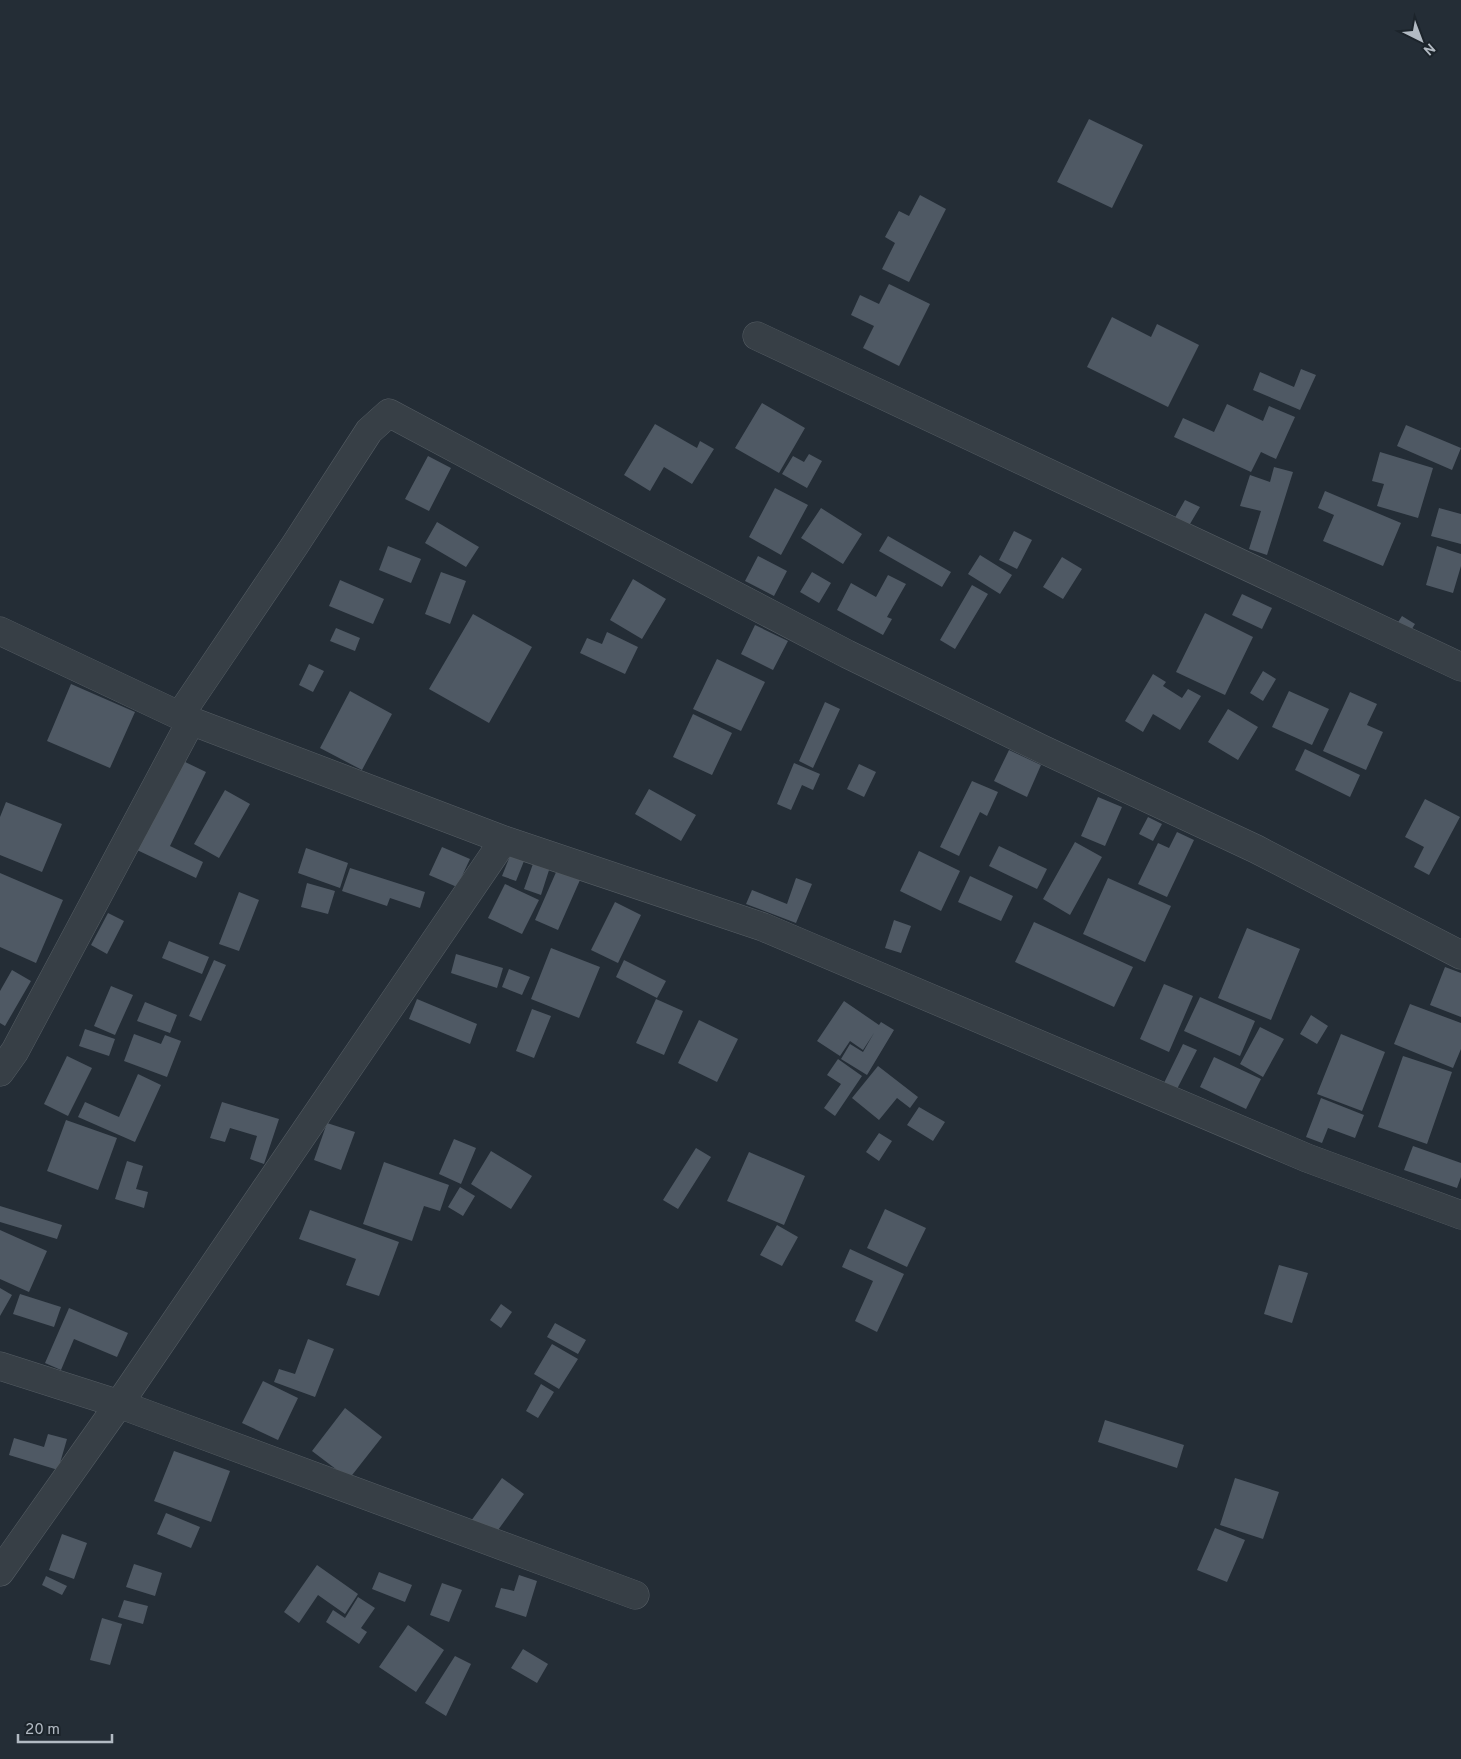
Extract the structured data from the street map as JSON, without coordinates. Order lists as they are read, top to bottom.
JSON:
{
  "scale_bar": "20 m",
  "north": "bottom right"
}
